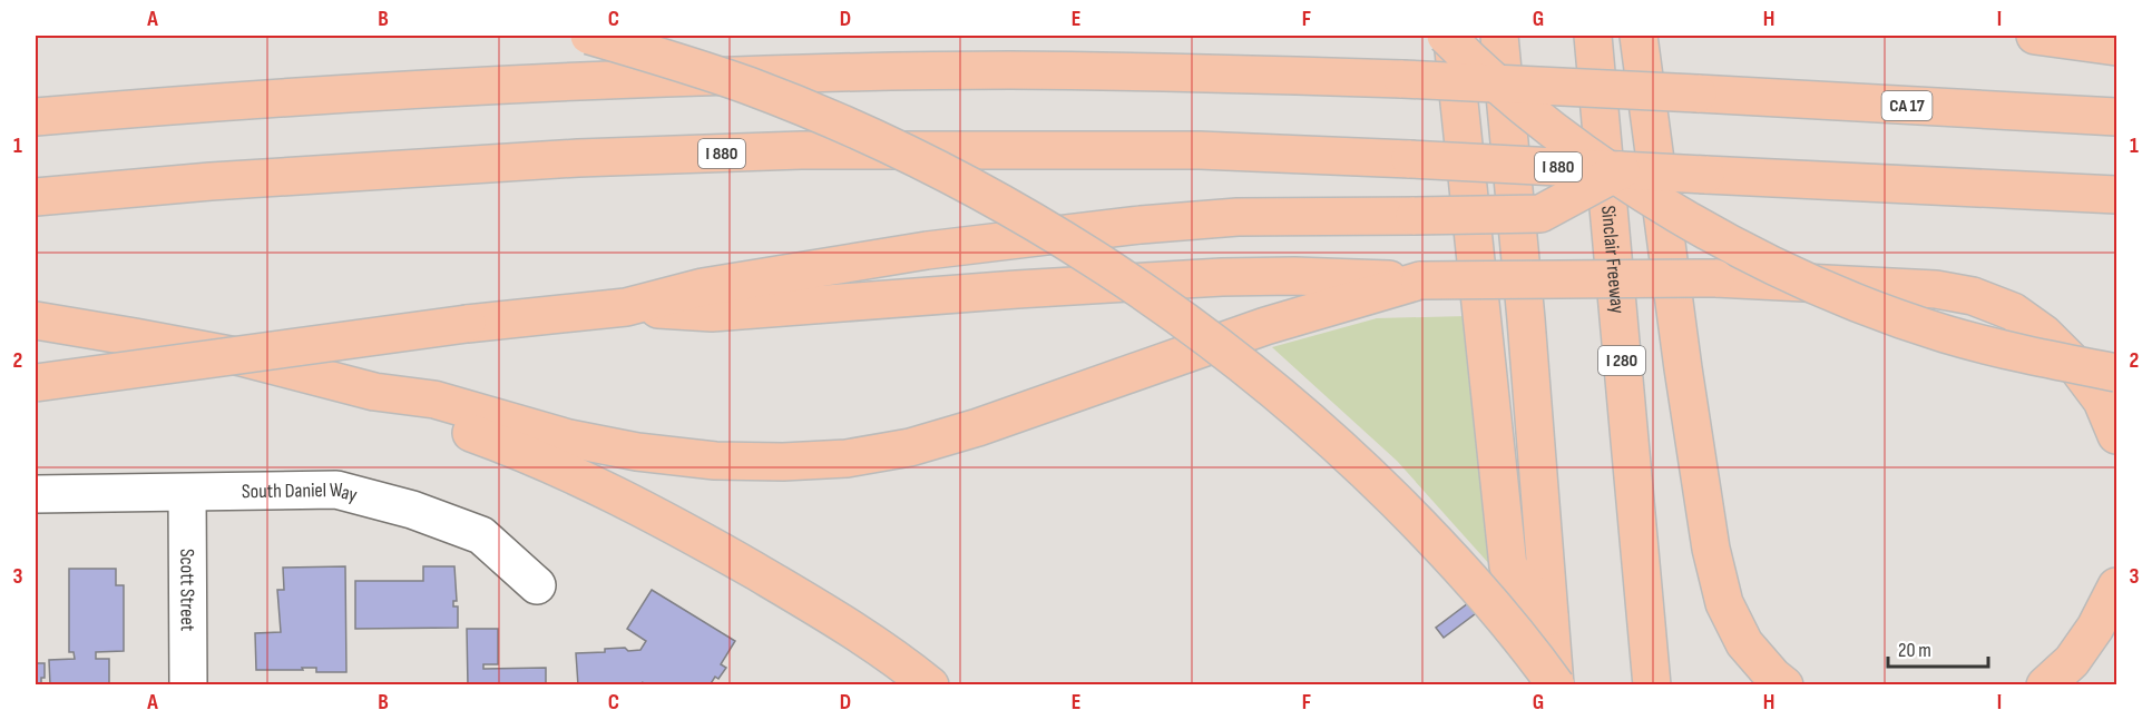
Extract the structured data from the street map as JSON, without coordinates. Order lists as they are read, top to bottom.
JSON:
{
  "streets": {
    "highway": [
      "CA 17",
      "I 880",
      "Sinclair Freeway",
      "I 280"
    ],
    "street": ["South Daniel Way", "Scott Street"]
  },
  "crossings": [
    ["South Daniel Way", "Scott Street"]
  ],
  "scale_bar": "20 m",
  "grid": {
    "columns": [
      "A",
      "B",
      "C",
      "D",
      "E",
      "F",
      "G",
      "H",
      "I"
    ],
    "rows": ["1", "2", "3"]
  }
}
